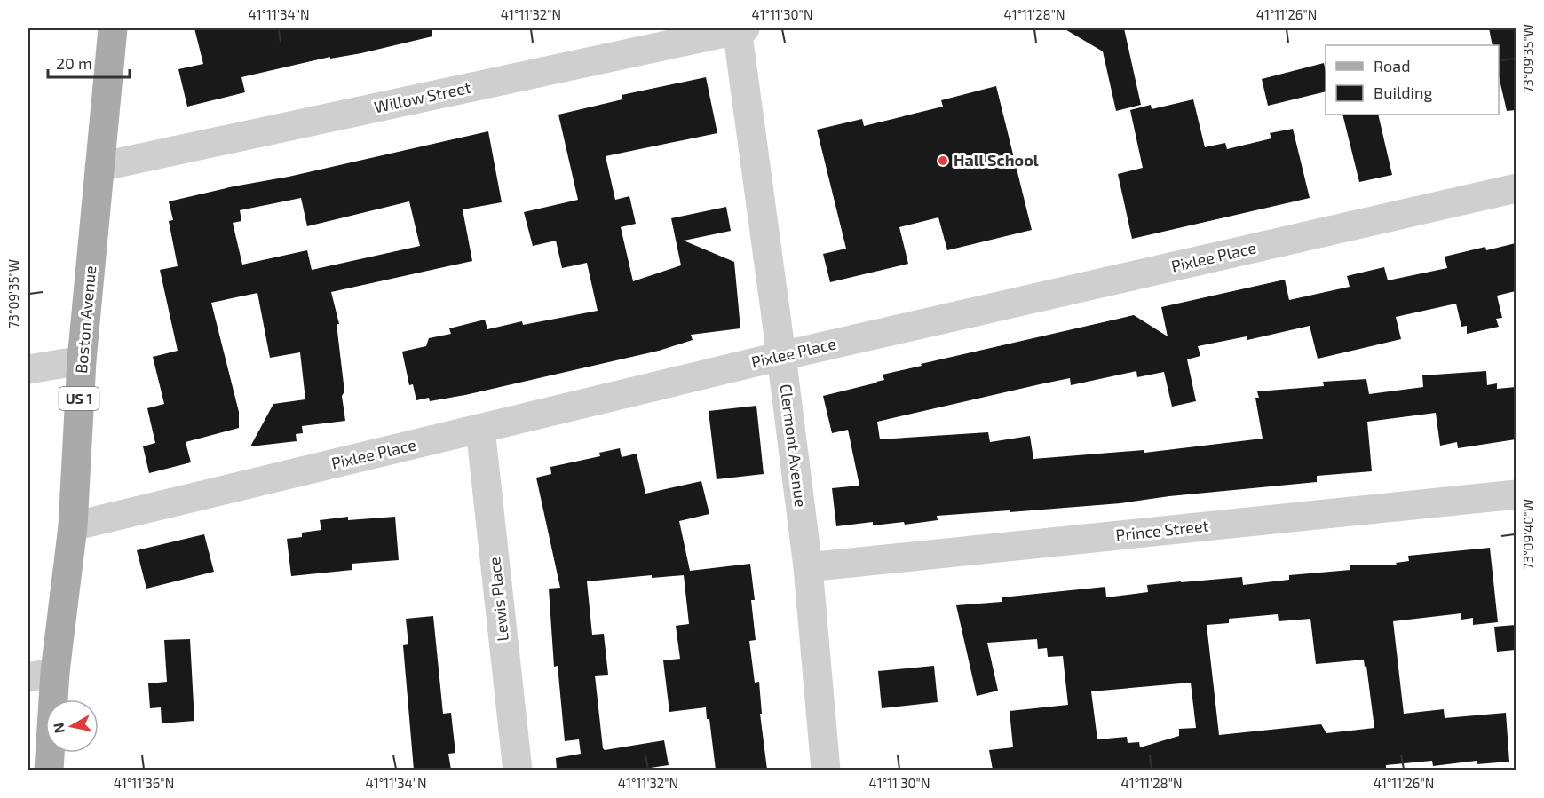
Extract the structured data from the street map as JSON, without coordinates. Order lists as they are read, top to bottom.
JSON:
{
  "streets": {
    "main road": ["Boston Avenue", "US 1"],
    "street": [
      "Willow Street",
      "Pixlee Place",
      "Clermont Avenue",
      "Prince Street",
      "Lewis Place"
    ]
  },
  "crossings": [
    ["Willow Street", "Boston Avenue"],
    ["Willow Street", "Clermont Avenue"],
    ["Pixlee Place", "Boston Avenue"],
    ["Pixlee Place", "Clermont Avenue"],
    ["Pixlee Place", "Lewis Place"],
    ["Clermont Avenue", "Prince Street"]
  ],
  "places": ["Hall School"],
  "legend": ["Road", "Building"],
  "scale_bar": "20 m",
  "north": "left",
  "coordinates": [
    "41°11'34\"N",
    "41°11'32\"N",
    "41°11'30\"N",
    "41°11'28\"N",
    "41°11'26\"N",
    "73°09'35\"W",
    "73°09'40\"W",
    "41°11'36\"N"
  ]
}
